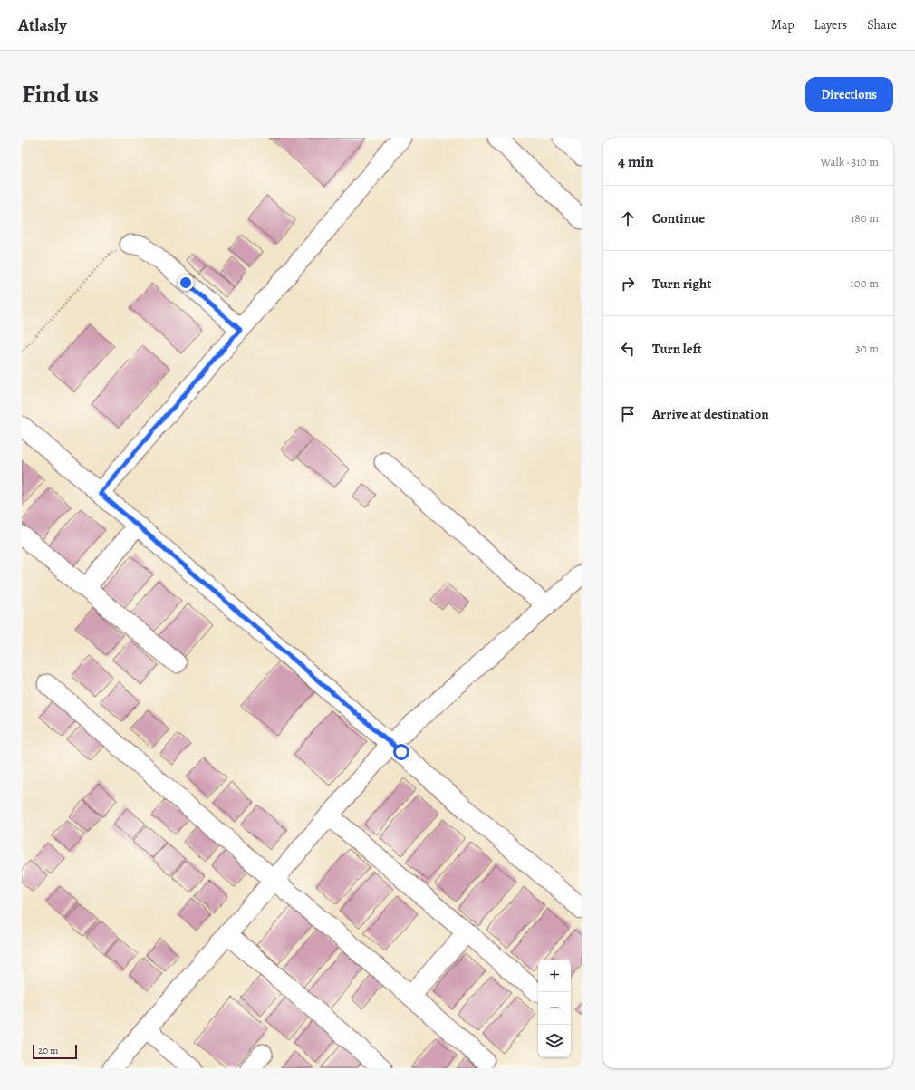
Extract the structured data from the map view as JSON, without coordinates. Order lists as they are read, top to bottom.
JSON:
{
  "scale_bar": "20 m",
  "page": {
    "header": "Atlasly",
    "nav": ["Map", "Layers", "Share"],
    "title": "Find us",
    "buttons": "Directions",
    "heading": ["4 min", "Walk · 310 m"],
    "list": [
      ["Continue", "180 m"],
      ["Turn right", "100 m"],
      ["Turn left", "30 m"],
      "Arrive at destination"
    ],
    "map_buttons": ["+", "−"],
    "scale": "20 m"
  }
}
